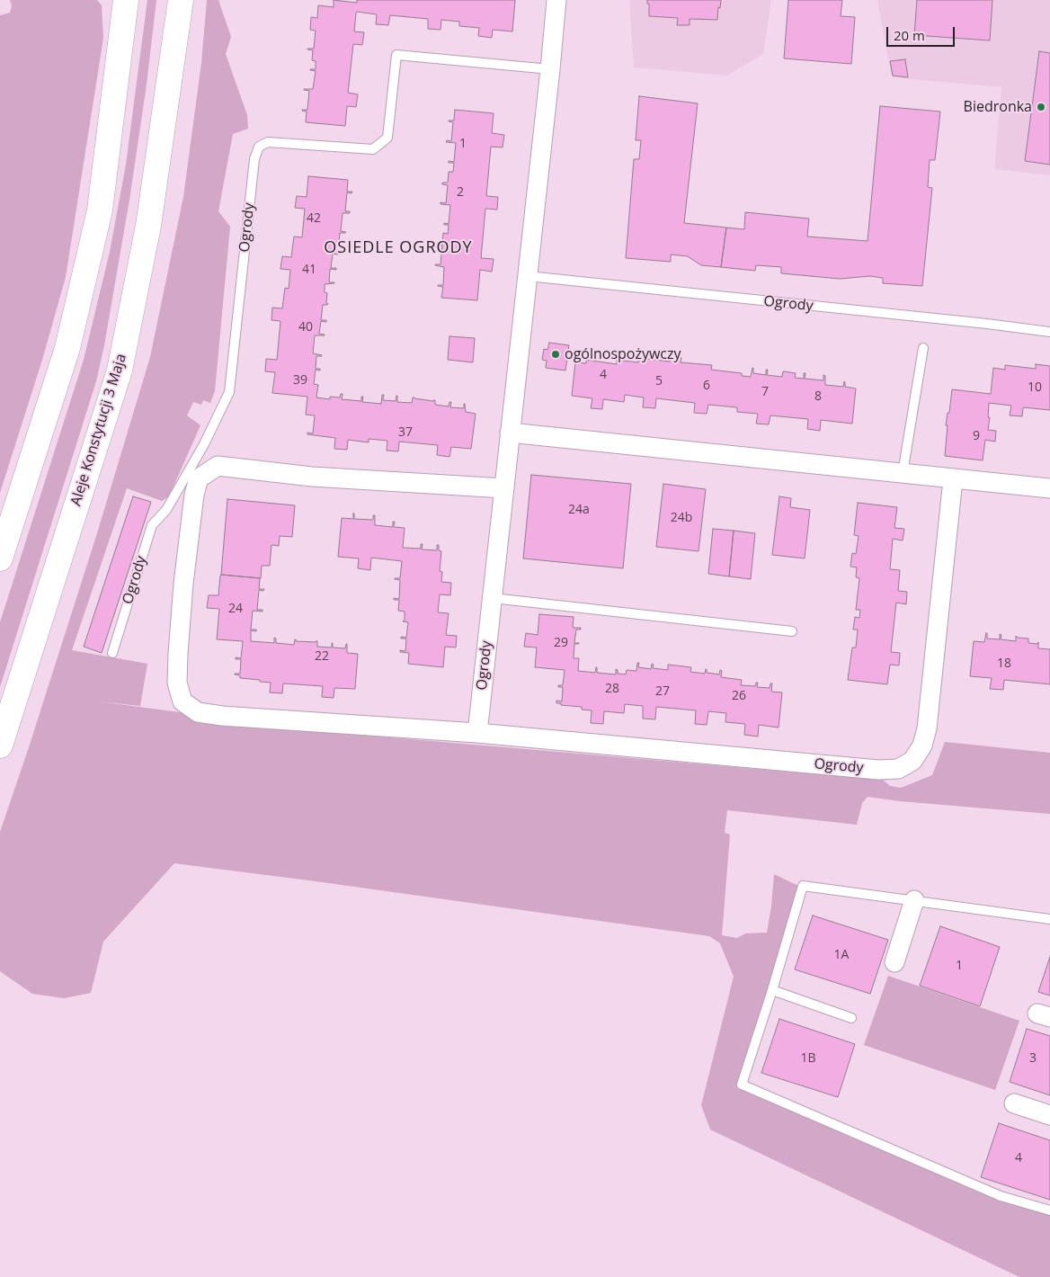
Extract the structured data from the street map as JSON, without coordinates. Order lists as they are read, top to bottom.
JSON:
{
  "streets": {
    "main road": ["Aleje Konstytucji 3 Maja"],
    "street": ["Ogrody"]
  },
  "districts": ["OSIEDLE OGRODY"],
  "places": ["Biedronka", "ogólnospożywczy"],
  "house_numbers": [
    "1",
    "2",
    "42",
    "41",
    "40",
    "4",
    "39",
    "5",
    "6",
    "10",
    "7",
    "8",
    "37",
    "9",
    "24a",
    "24b",
    "24",
    "29",
    "22",
    "18",
    "28",
    "27",
    "26",
    "1A",
    "1",
    "1B",
    "3",
    "4"
  ],
  "scale_bar": "20 m"
}
